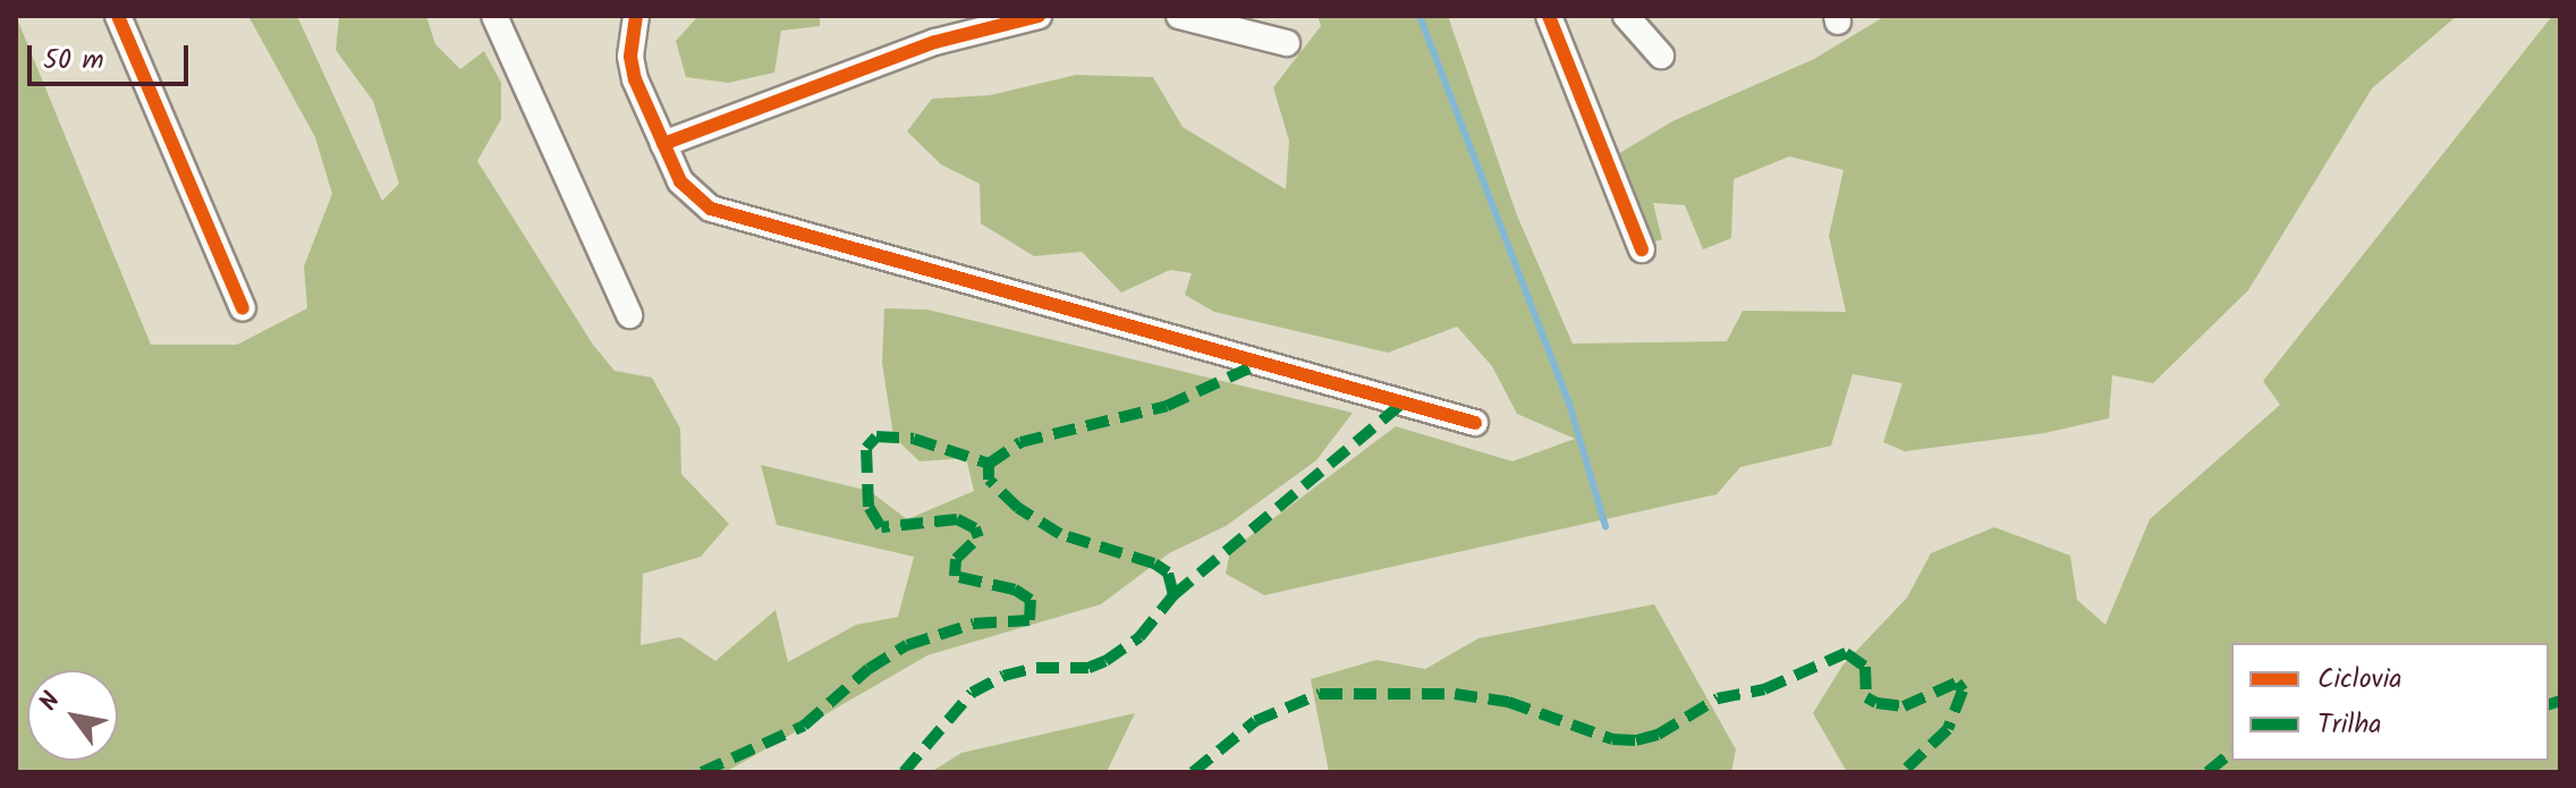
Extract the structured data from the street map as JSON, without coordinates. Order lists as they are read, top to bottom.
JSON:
{
  "legend": ["Ciclovia", "Trilha"],
  "scale_bar": "50 m",
  "north": "top left"
}
